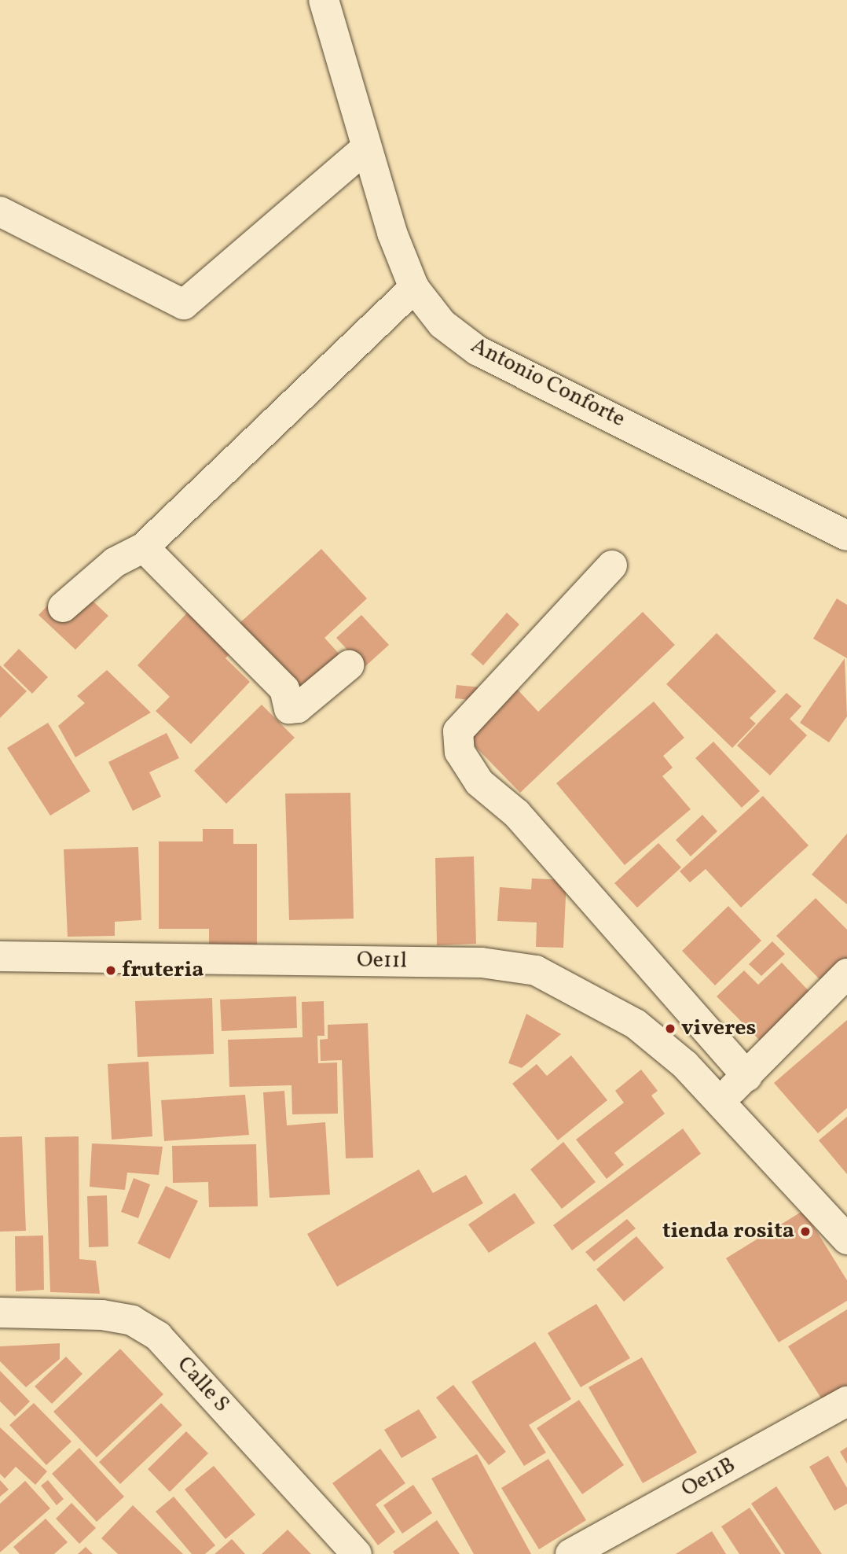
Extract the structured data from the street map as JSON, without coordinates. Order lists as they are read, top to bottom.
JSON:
{
  "streets": {
    "street": [
      "Antonio Conforte",
      "Oe11l",
      "Calle S",
      "Oe11B"
    ]
  },
  "places": ["fruteria", "viveres", "tienda rosita"]
}
